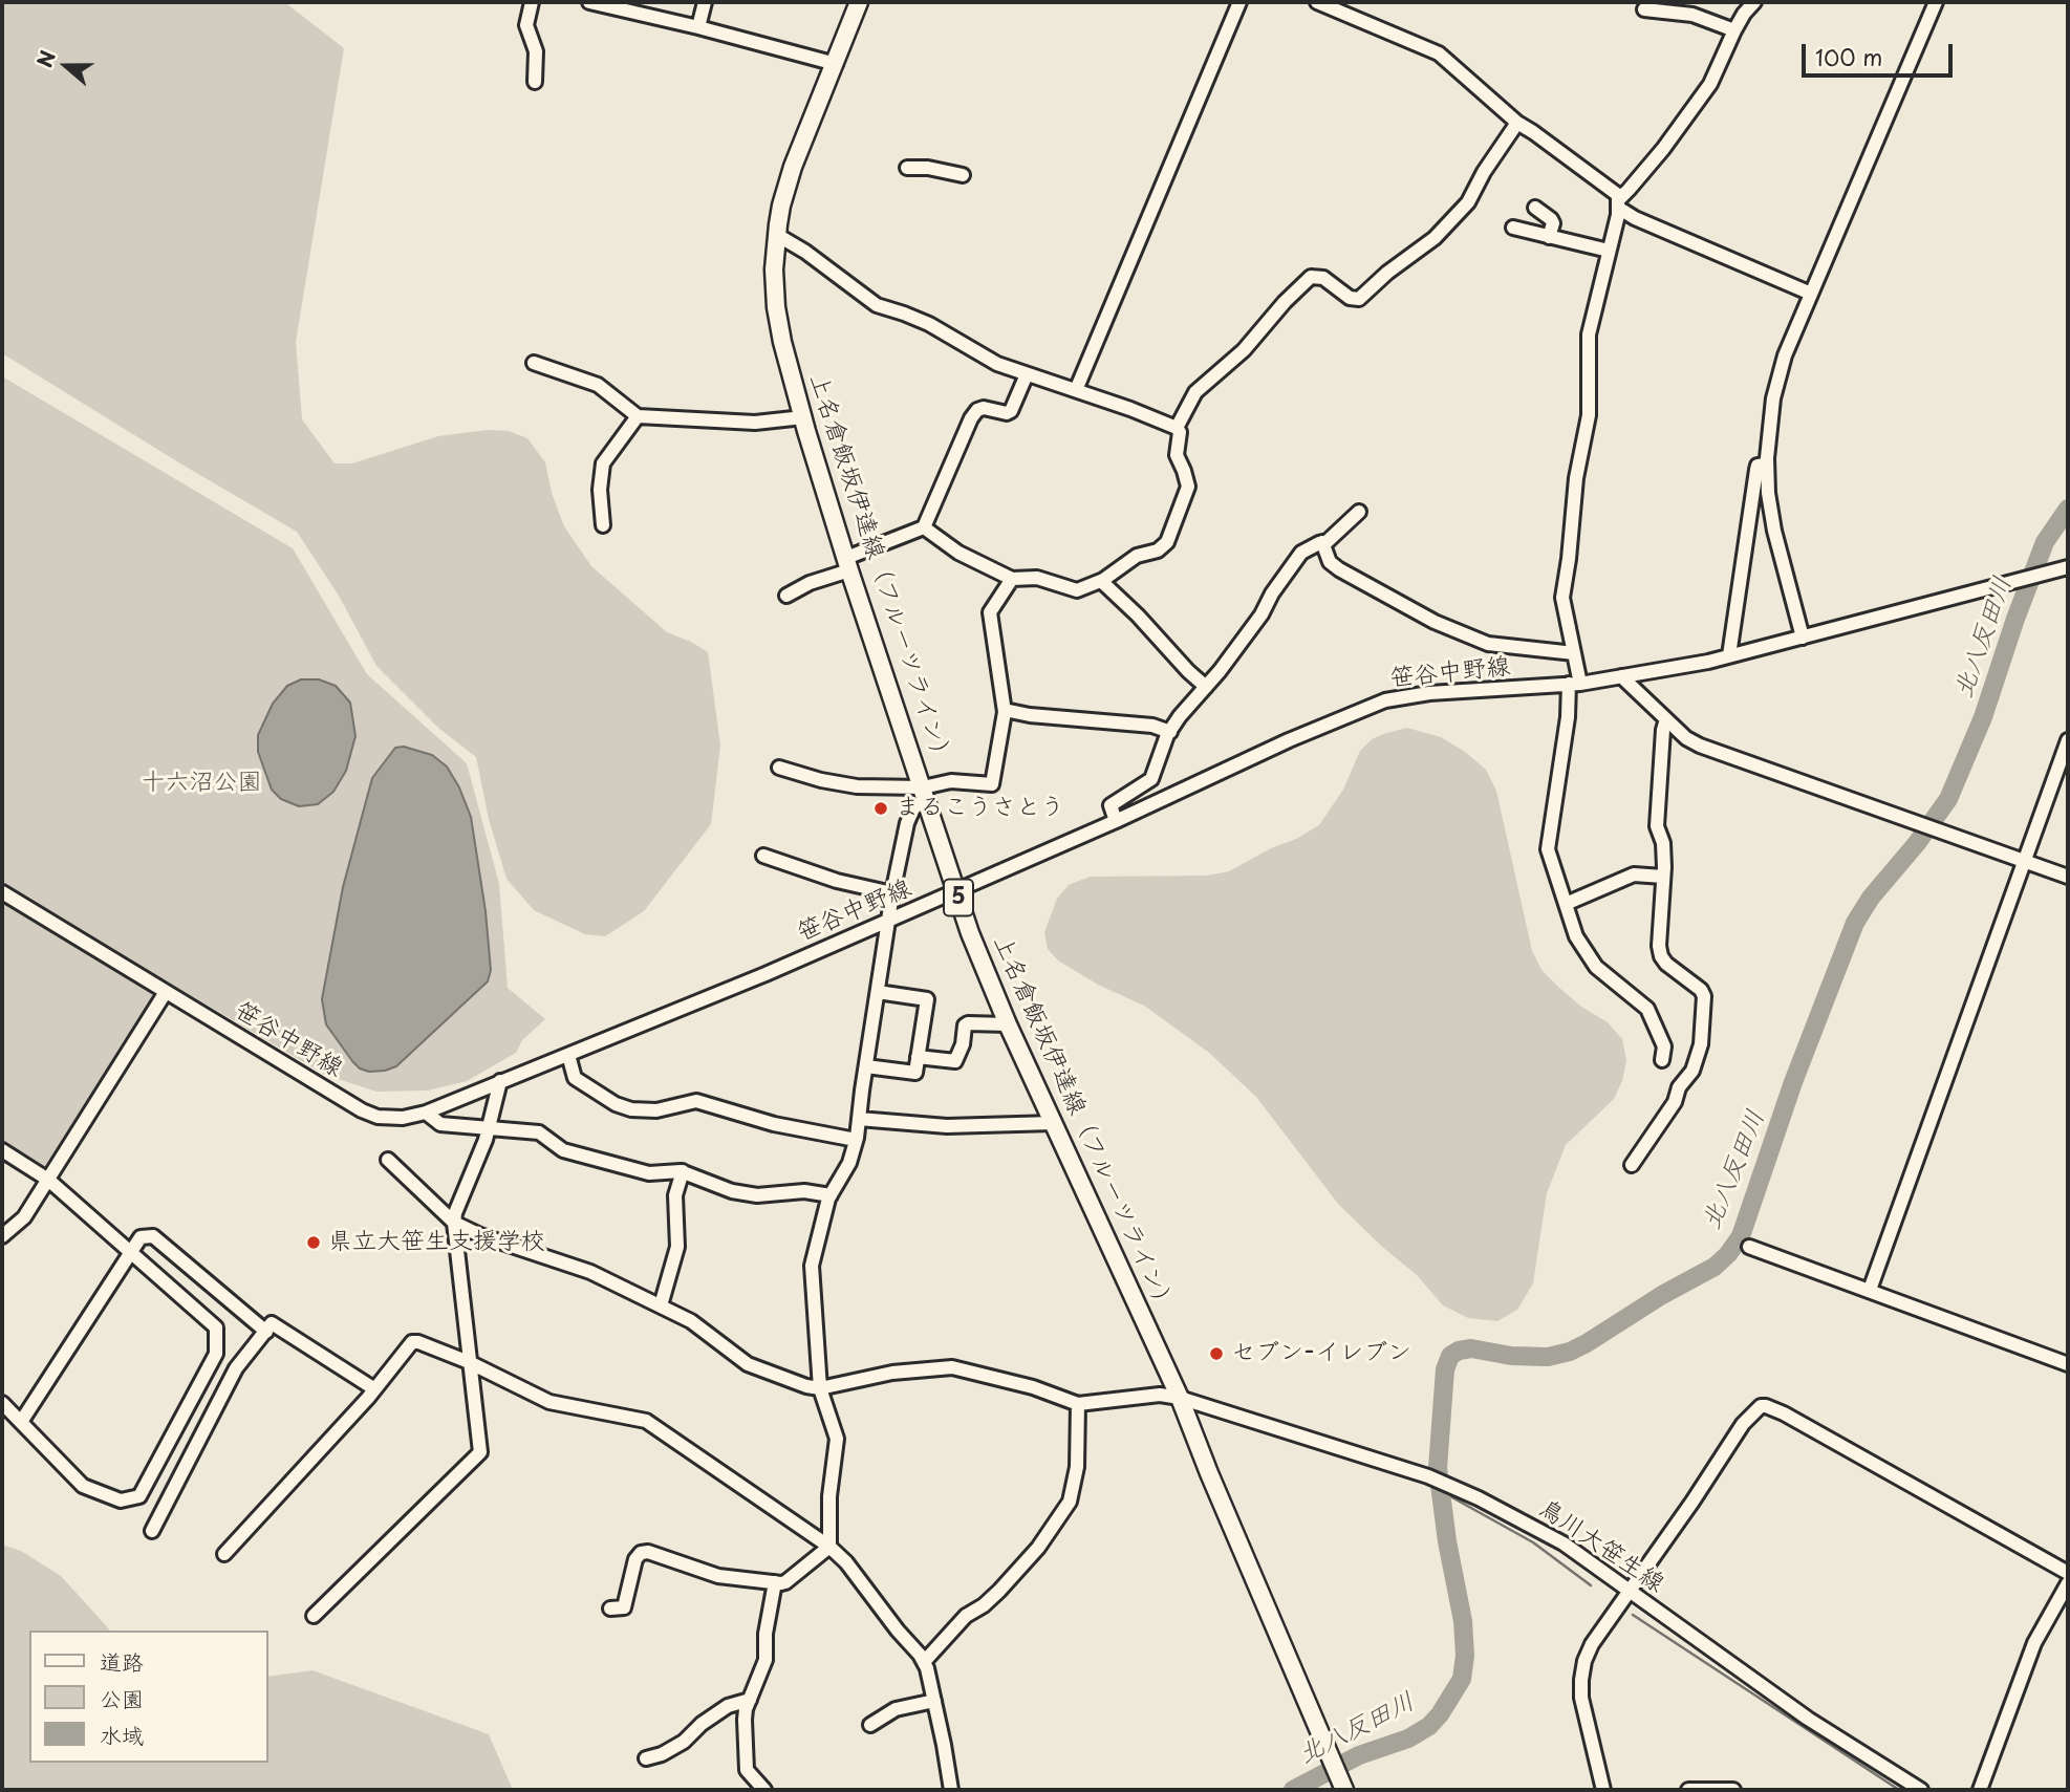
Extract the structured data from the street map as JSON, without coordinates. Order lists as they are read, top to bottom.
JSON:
{
  "streets": {
    "main road": ["上名倉飯坂伊達線（フルーツライン）", "5"],
    "street": ["笹谷中野線", "鳥川大笹生線"]
  },
  "crossings": [
    ["上名倉飯坂伊達線（フルーツライン）", "笹谷中野線"],
    ["上名倉飯坂伊達線（フルーツライン）", "鳥川大笹生線"]
  ],
  "water": ["北八反田川"],
  "parks": ["十六沼公園"],
  "places": ["まるこうさとう", "県立大笹生支援学校", "セブン-イレブン"],
  "legend": ["道路", "公園", "水域"],
  "scale_bar": "100 m",
  "north": "left"
}
